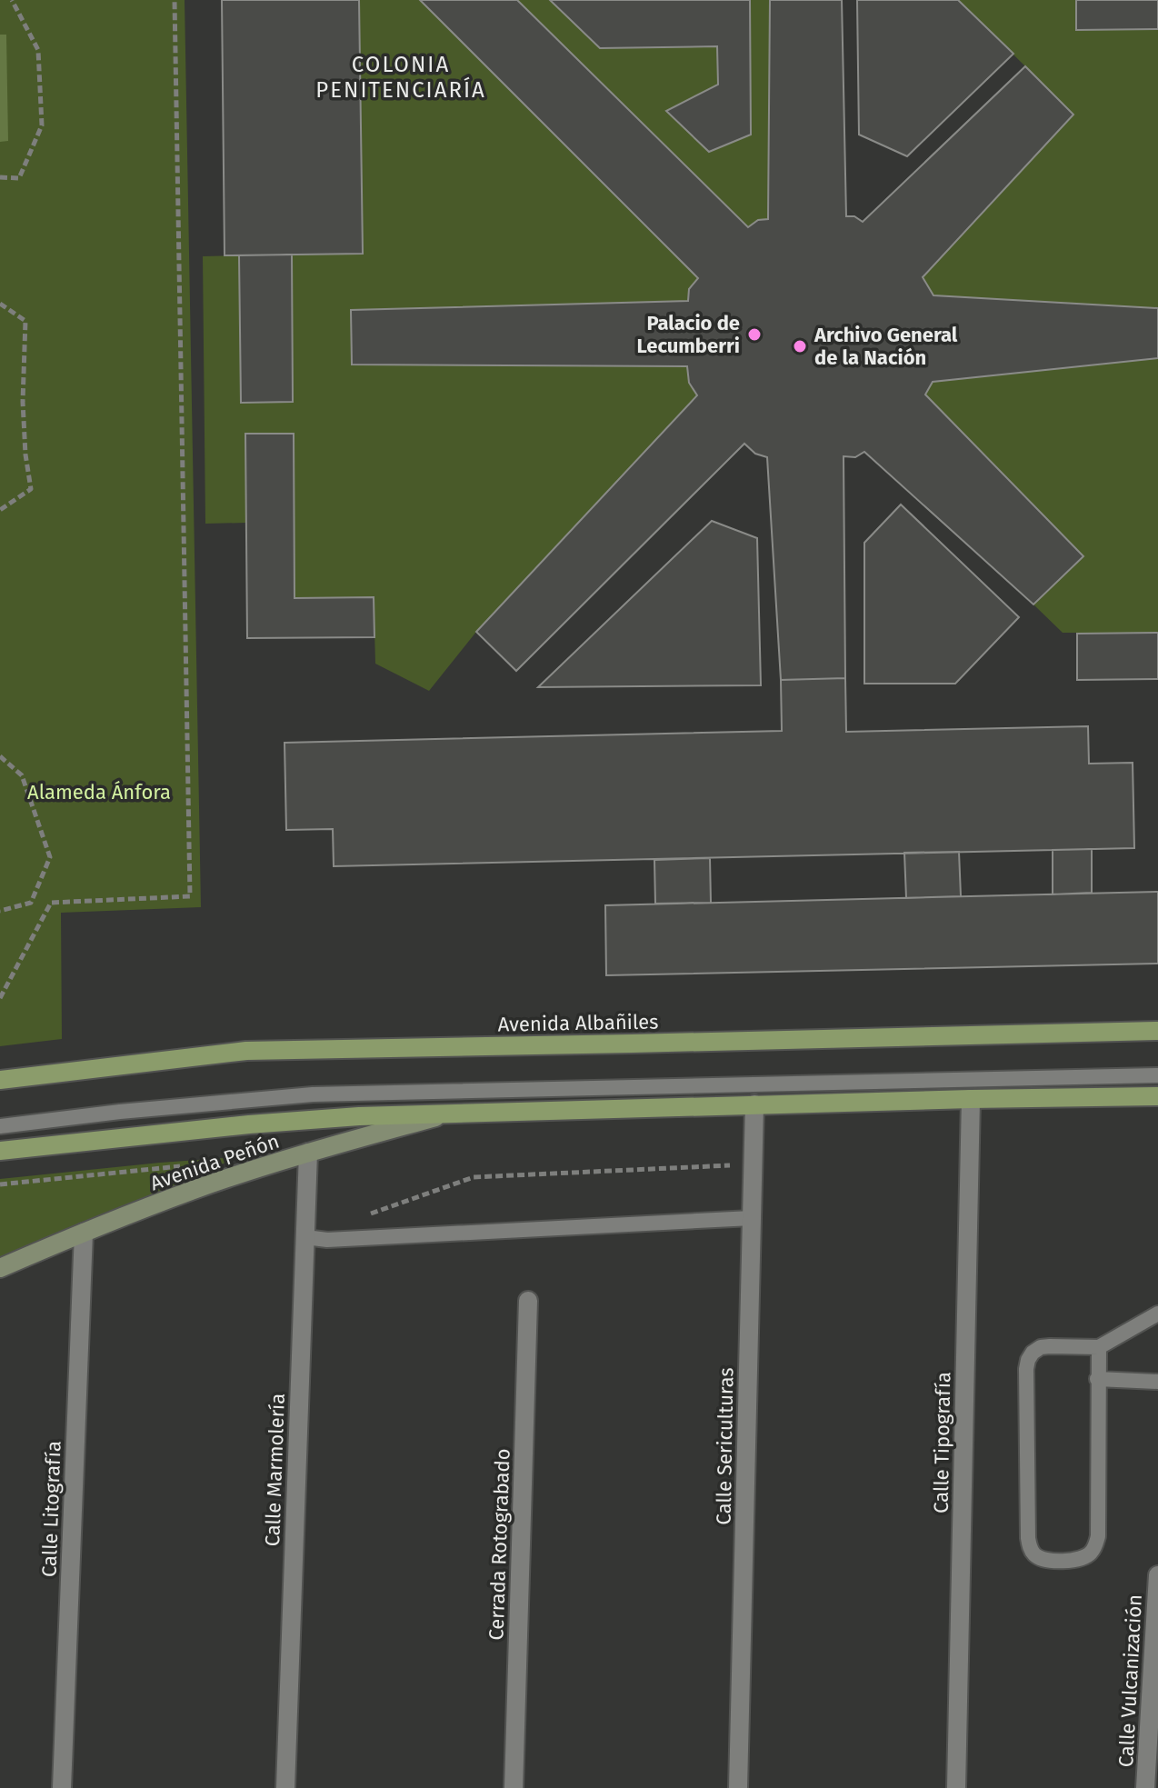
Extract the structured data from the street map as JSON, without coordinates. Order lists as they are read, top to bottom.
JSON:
{
  "streets": {
    "main road": ["Avenida Albañiles"],
    "street": [
      "Avenida Peñón",
      "Calle Tipografía",
      "Calle Sericulturas",
      "Calle Marmolería",
      "Calle Litografía",
      "Cerrada Rotograbado",
      "Calle Vulcanización"
    ]
  },
  "crossings": [
    ["Avenida Peñón", "Calle Marmolería"],
    ["Avenida Peñón", "Calle Litografía"]
  ],
  "districts": ["COLONIA PENITENCIARÍA"],
  "parks": ["Alameda Ánfora"],
  "places": ["Palacio de Lecumberri", "Archivo General de la Nación"]
}
